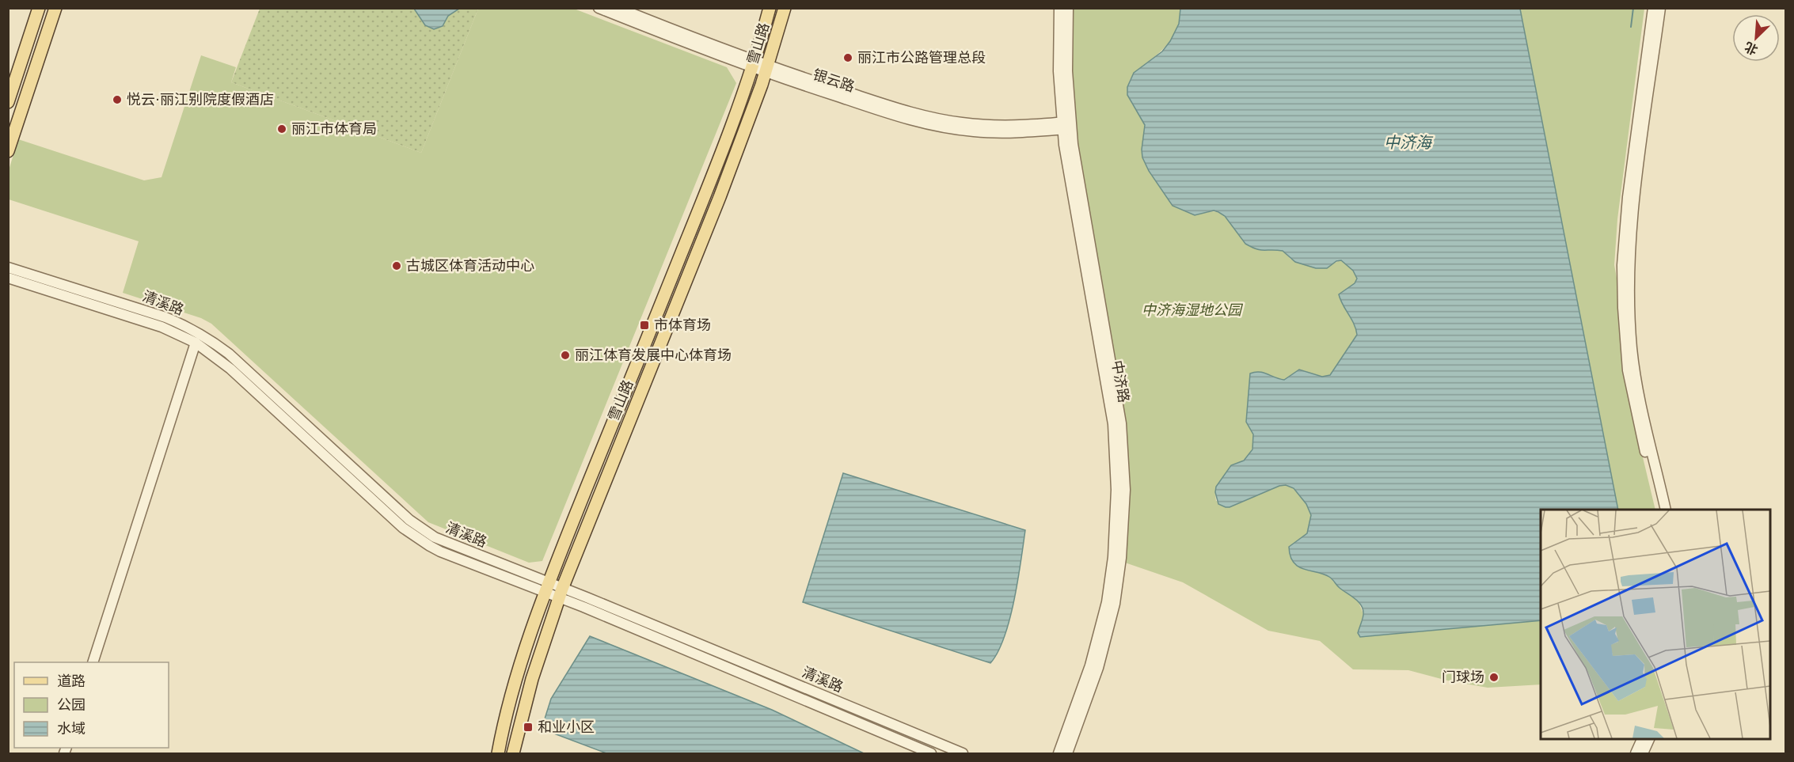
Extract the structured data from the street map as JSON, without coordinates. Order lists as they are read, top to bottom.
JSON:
{
  "streets": {
    "main road": ["雪山路"],
    "street": ["银云路", "清溪路", "中济路"]
  },
  "crossings": [
    ["雪山路", "银云路"],
    ["雪山路", "清溪路"],
    ["银云路", "中济路"]
  ],
  "water": ["中济海"],
  "parks": ["中济海湿地公园"],
  "places": {
    "other": [
      "丽江市公路管理总段",
      "悦云·丽江别院度假酒店",
      "丽江市体育局",
      "古城区体育活动中心",
      "丽江体育发展中心体育场",
      "门球场"
    ],
    "transit": ["市体育场", "和业小区"]
  },
  "legend": ["道路", "公园", "水域"],
  "north": "bottom left"
}
